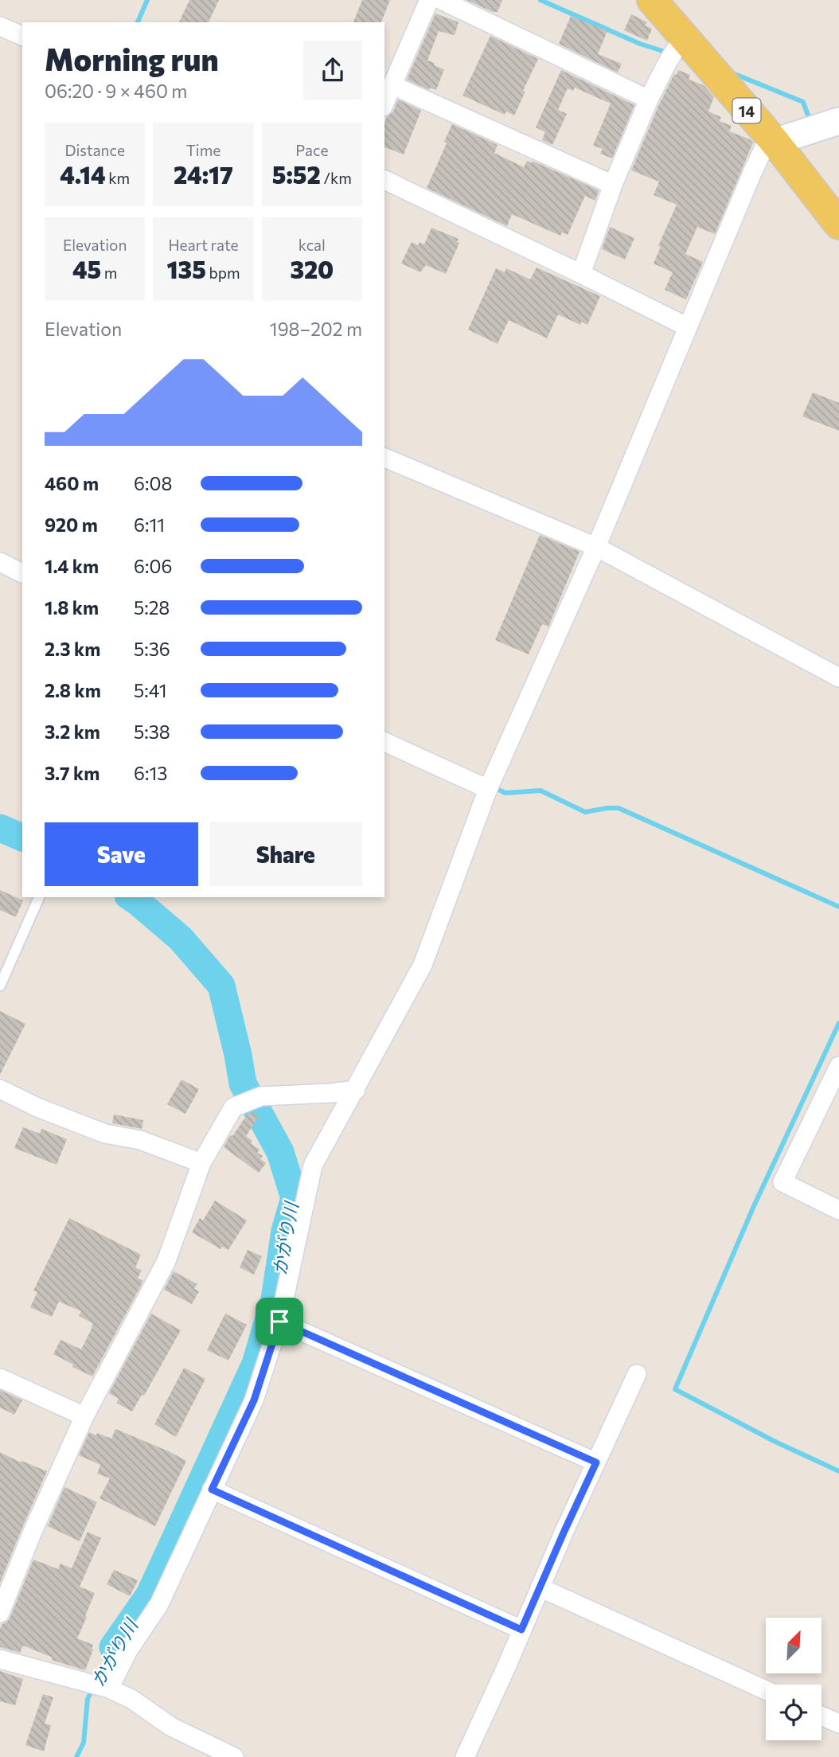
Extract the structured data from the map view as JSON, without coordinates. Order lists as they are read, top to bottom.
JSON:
{
  "streets": {
    "main road": ["14"]
  },
  "water": ["かがり川"],
  "north": "top right",
  "page": {
    "heading": ["Morning run", "06:20 · 9 × 460 m"],
    "stats": [
      ["Distance", "4.14 km"],
      ["Time", "24:17"],
      ["Pace", "5:52 /km"],
      ["Elevation", "45 m"],
      ["Heart rate", "135 bpm"],
      ["kcal", "320"]
    ],
    "chart": ["Elevation", "198–202 m"],
    "list": [
      {
        "name": "460 m",
        "note": "6:08"
      },
      {
        "name": "920 m",
        "note": "6:11"
      },
      {
        "name": "1.4 km",
        "note": "6:06"
      },
      {
        "name": "1.8 km",
        "note": "5:28"
      },
      {
        "name": "2.3 km",
        "note": "5:36"
      },
      {
        "name": "2.8 km",
        "note": "5:41"
      },
      {
        "name": "3.2 km",
        "note": "5:38"
      },
      {
        "name": "3.7 km",
        "note": "6:13"
      }
    ],
    "buttons": ["Save", "Share"]
  }
}
